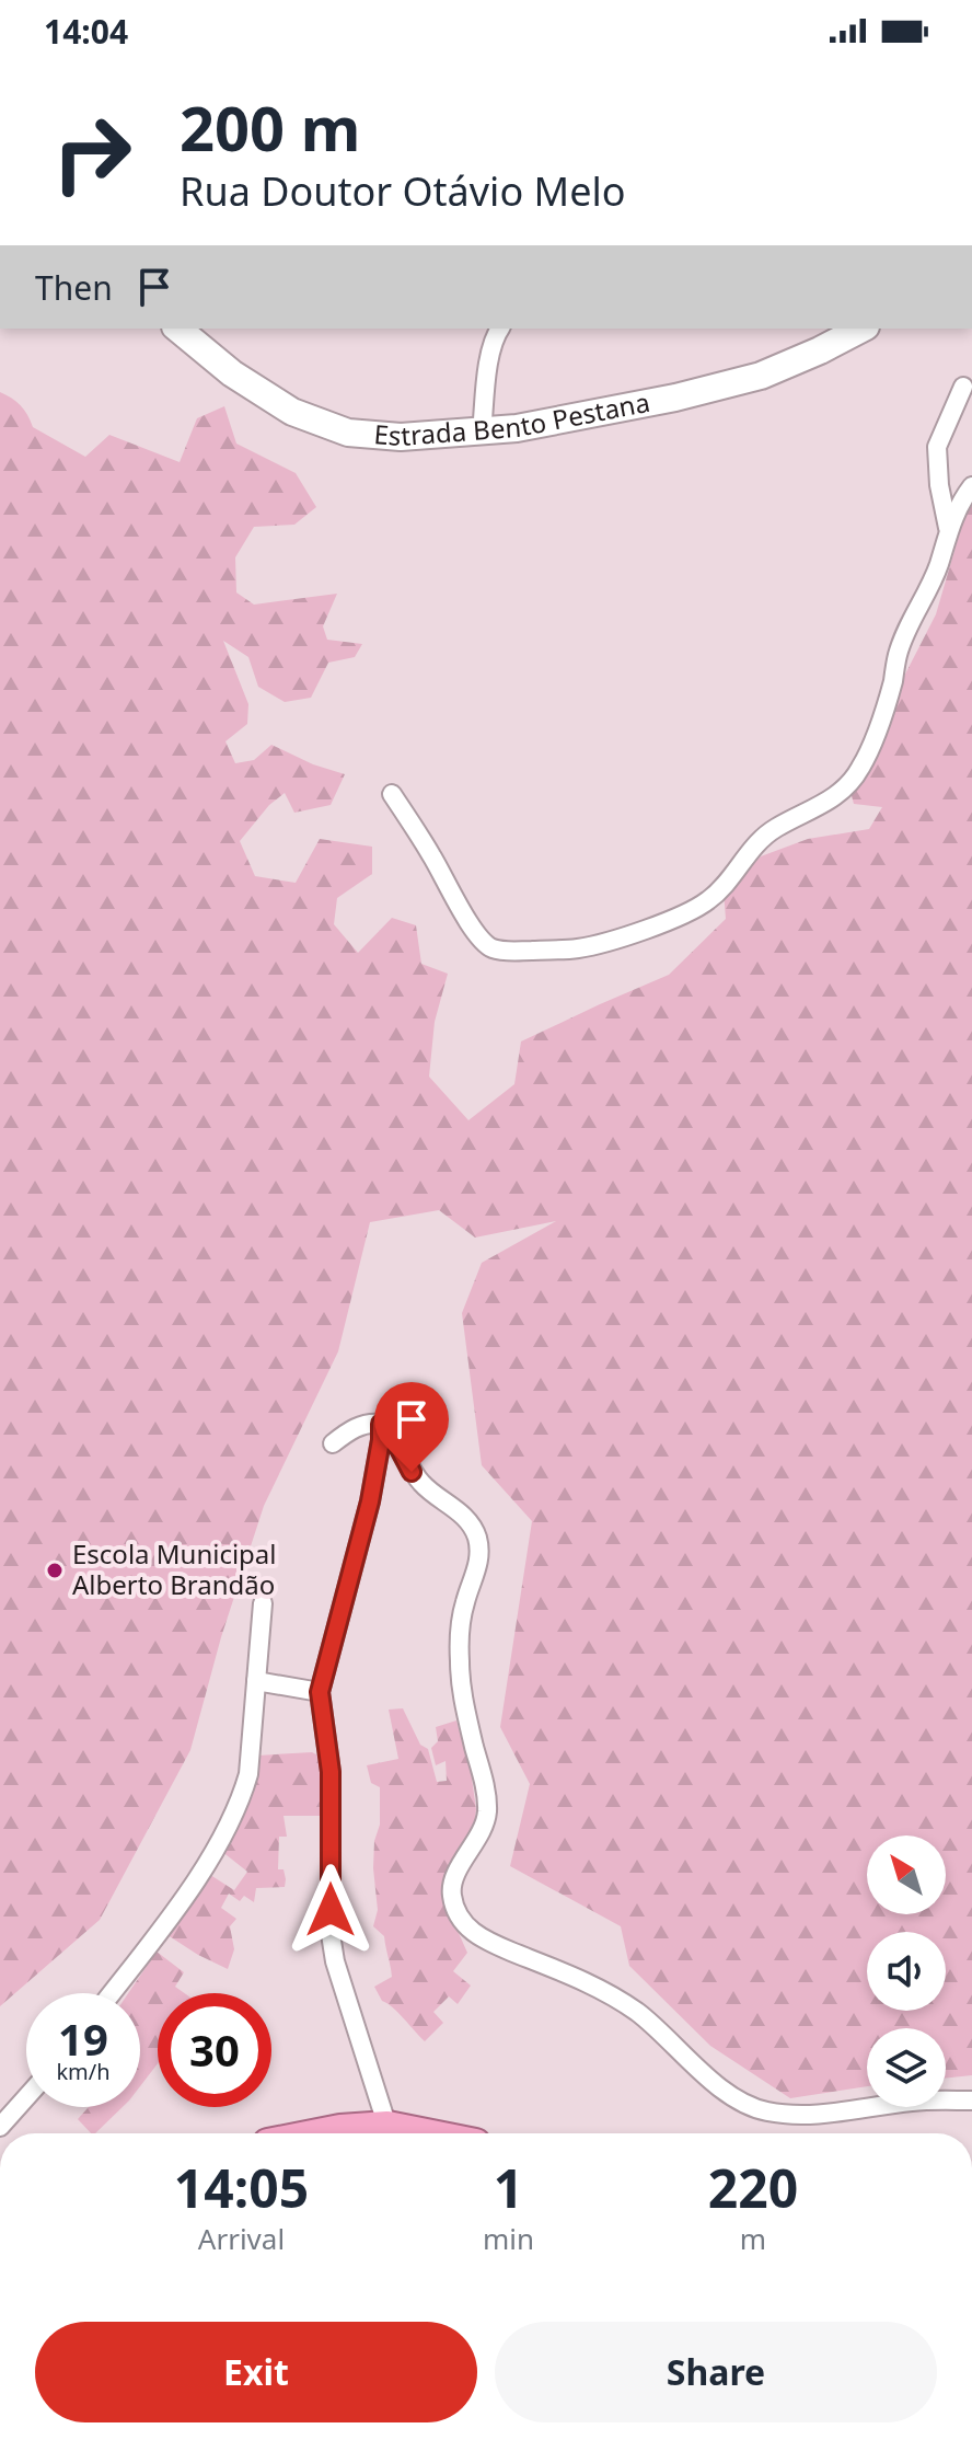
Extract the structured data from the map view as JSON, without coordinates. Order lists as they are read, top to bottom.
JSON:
{
  "streets": {
    "main road": ["Estrada Bento Pestana"]
  },
  "places": ["Escola Municipal Alberto Brandão"],
  "north": "top left",
  "page": {
    "status": "14:04",
    "turn": ["200 m", "Rua Doutor Otávio Melo"],
    "then": "Then",
    "speed": "19 km/h",
    "limit": "30",
    "eta": [
      "14:05",
      "Arrival",
      "1",
      "min",
      "220",
      "m"
    ],
    "buttons": ["Exit", "Share"]
  }
}
